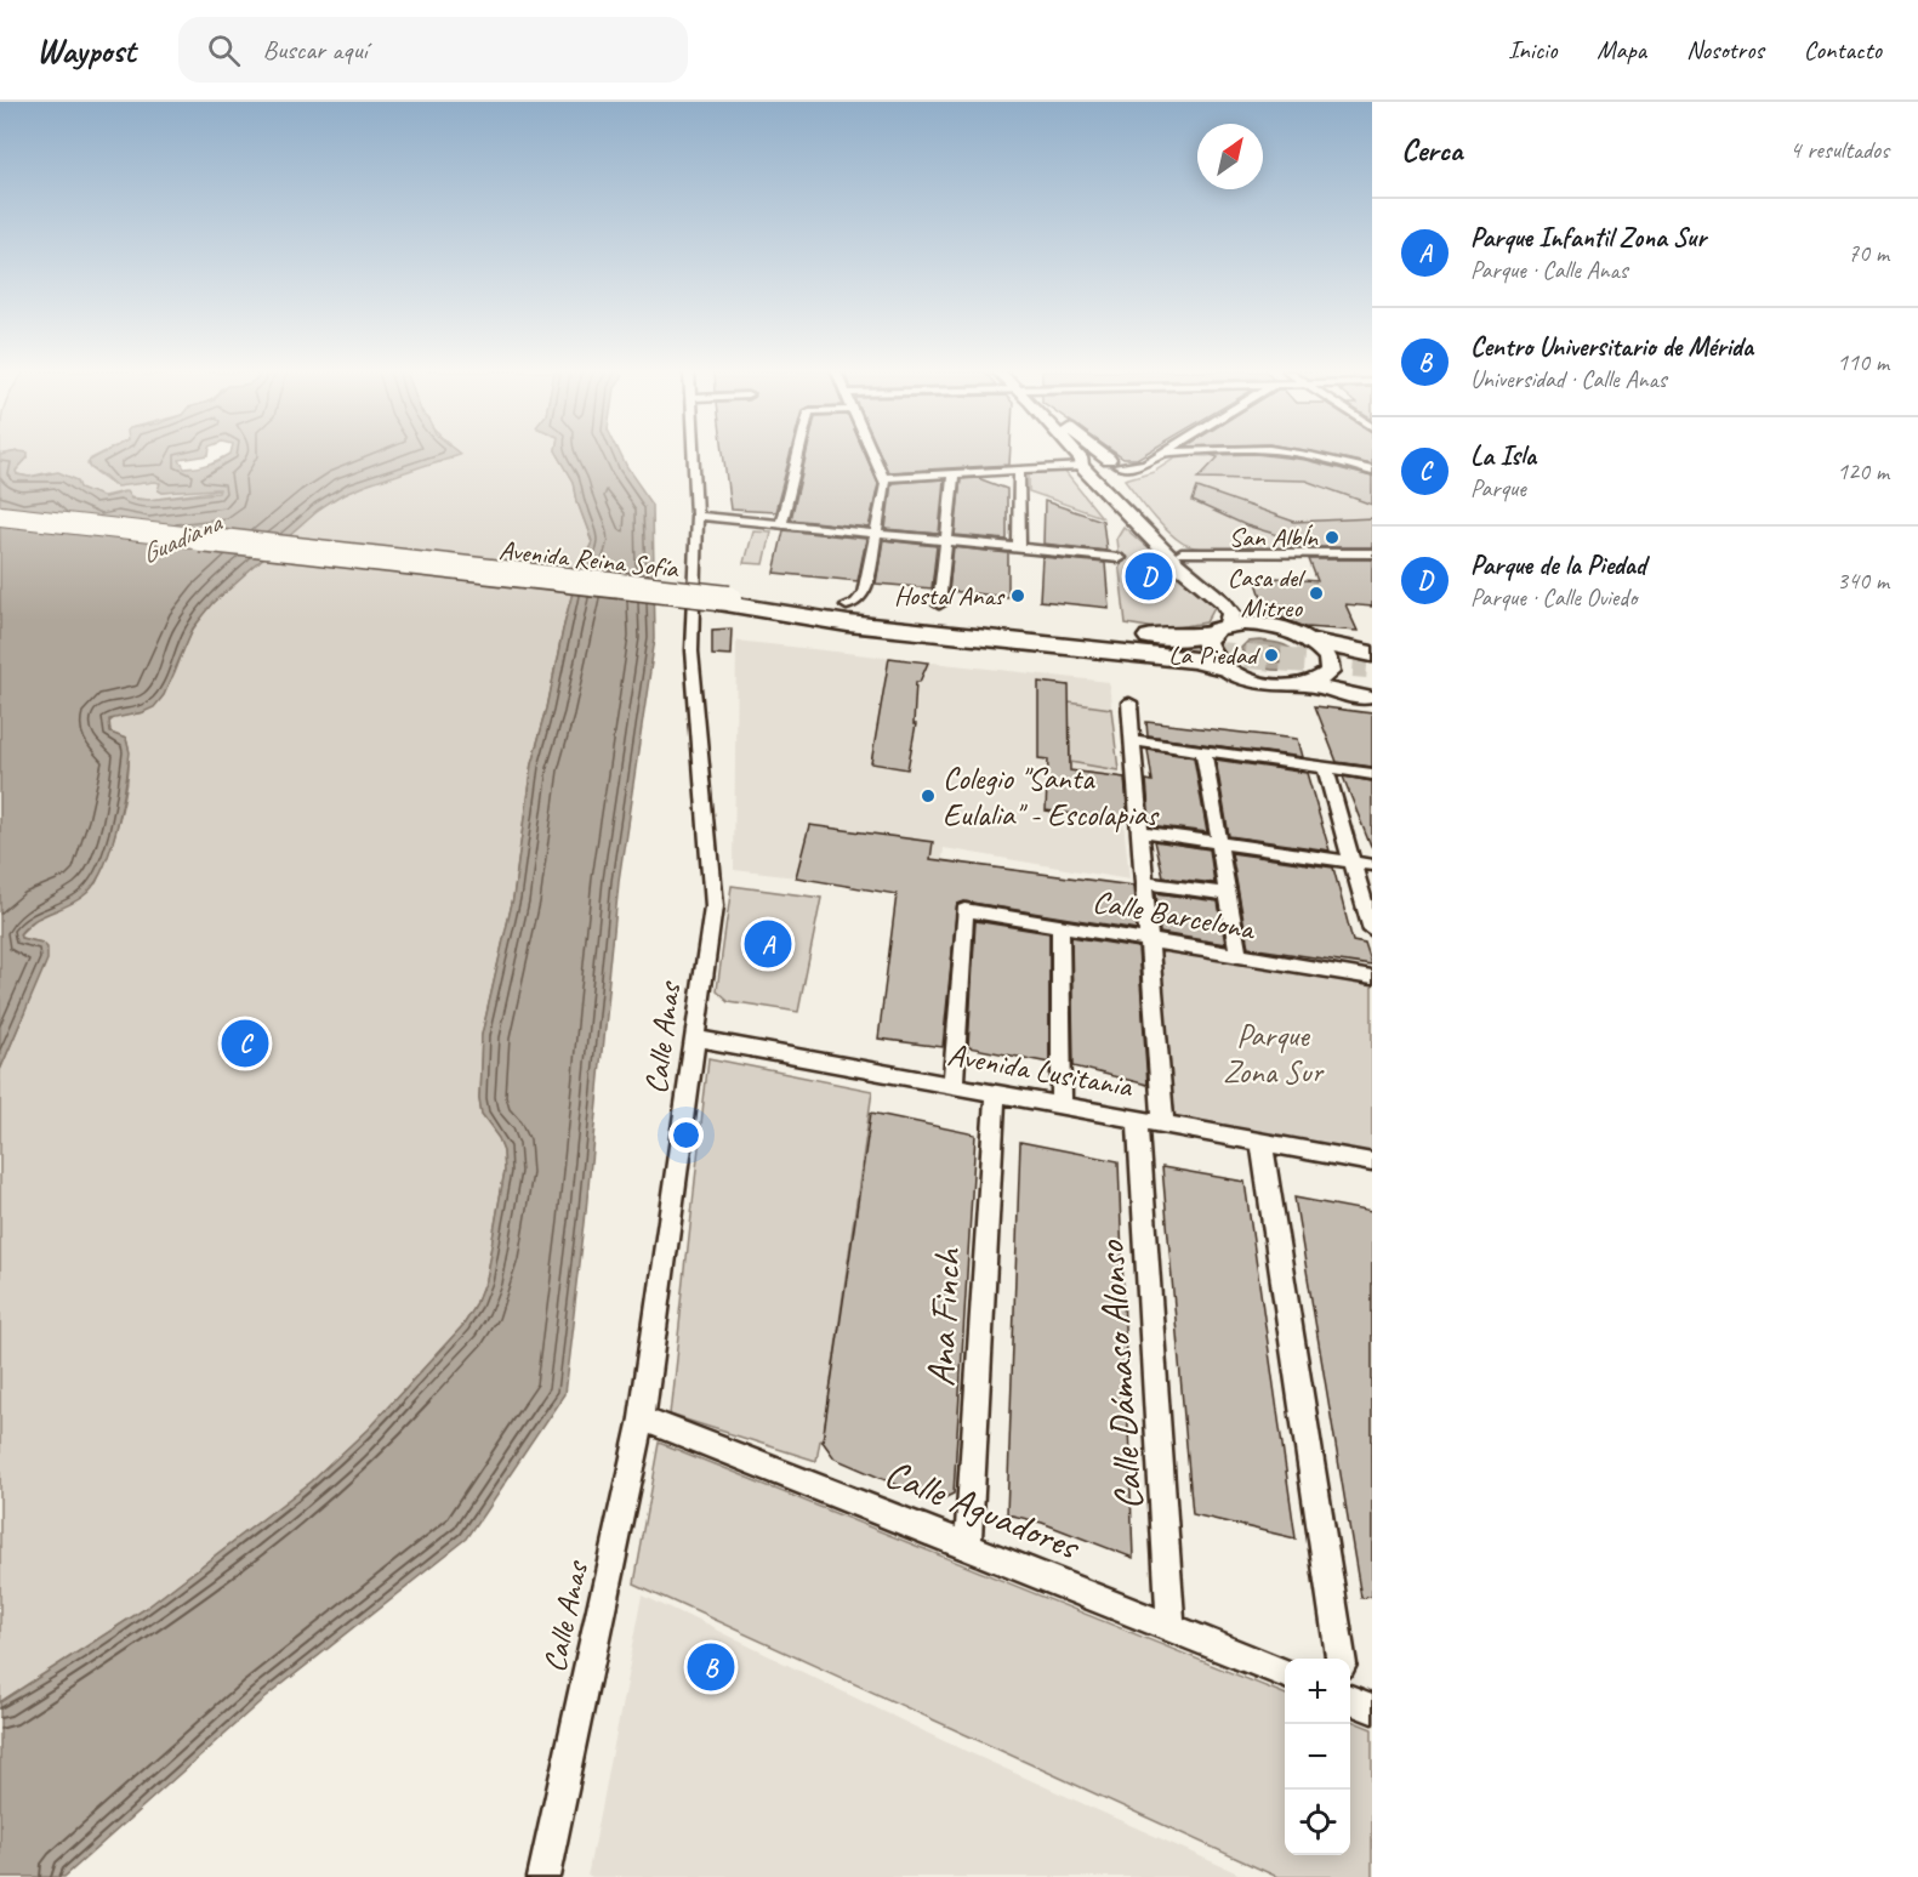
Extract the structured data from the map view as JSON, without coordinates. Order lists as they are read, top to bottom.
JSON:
{
  "streets": {
    "highway": ["Avenida Reina Sofía"],
    "street": [
      "Calle Barcelona",
      "Calle Anas",
      "Avenida Lusitania",
      "Ana Finch",
      "Calle Dámaso Alonso",
      "Calle Aguadores"
    ]
  },
  "crossings": [
    ["Calle Barcelona", "Avenida Lusitania"],
    ["Calle Anas", "Avenida Lusitania"],
    ["Calle Anas", "Calle Aguadores"],
    ["Avenida Lusitania", "Ana Finch"],
    ["Avenida Lusitania", "Calle Dámaso Alonso"],
    ["Ana Finch", "Calle Aguadores"],
    ["Calle Dámaso Alonso", "Calle Aguadores"]
  ],
  "water": ["Guadiana"],
  "parks": ["Parque Zona Sur"],
  "places": [
    "San Albĺn",
    "Casa del Mitreo",
    "Hostal Anas",
    "La Piedad",
    "Colegio \"Santa Eulalia\" - Escolapias"
  ],
  "north": "top right",
  "page": {
    "header": "Waypost",
    "search": "Buscar aquí",
    "nav": [
      "Inicio",
      "Mapa",
      "Nosotros",
      "Contacto"
    ],
    "heading": ["Cerca", "4 resultados"],
    "list": [
      {
        "mark": "A",
        "name": "Parque Infantil Zona Sur",
        "note": "Parque · Calle Anas",
        "value": "70 m"
      },
      {
        "mark": "B",
        "name": "Centro Universitario de Mérida",
        "note": "Universidad · Calle Anas",
        "value": "110 m"
      },
      {
        "mark": "C",
        "name": "La Isla",
        "note": "Parque",
        "value": "120 m"
      },
      {
        "mark": "D",
        "name": "Parque de la Piedad",
        "note": "Parque · Calle Oviedo",
        "value": "340 m"
      }
    ],
    "pins": [
      "D",
      "A",
      "C",
      "B"
    ],
    "map_buttons": ["+", "−"]
  }
}
